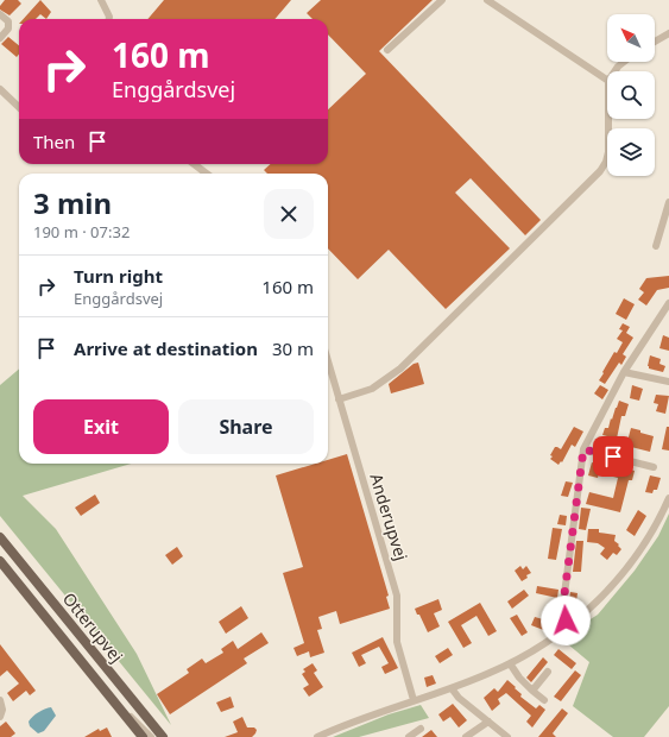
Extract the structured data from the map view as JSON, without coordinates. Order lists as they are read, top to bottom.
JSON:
{
  "streets": {
    "main road": ["Otterupvej"],
    "street": ["Anderupvej"]
  },
  "north": "top left",
  "page": {
    "turn": ["160 m", "Enggårdsvej"],
    "then": "Then",
    "heading": ["3 min", "190 m · 07:32"],
    "list": [
      {
        "name": "Turn right",
        "note": "Enggårdsvej",
        "value": "160 m"
      },
      {
        "name": "Arrive at destination",
        "value": "30 m"
      }
    ],
    "buttons": ["Exit", "Share"]
  }
}
